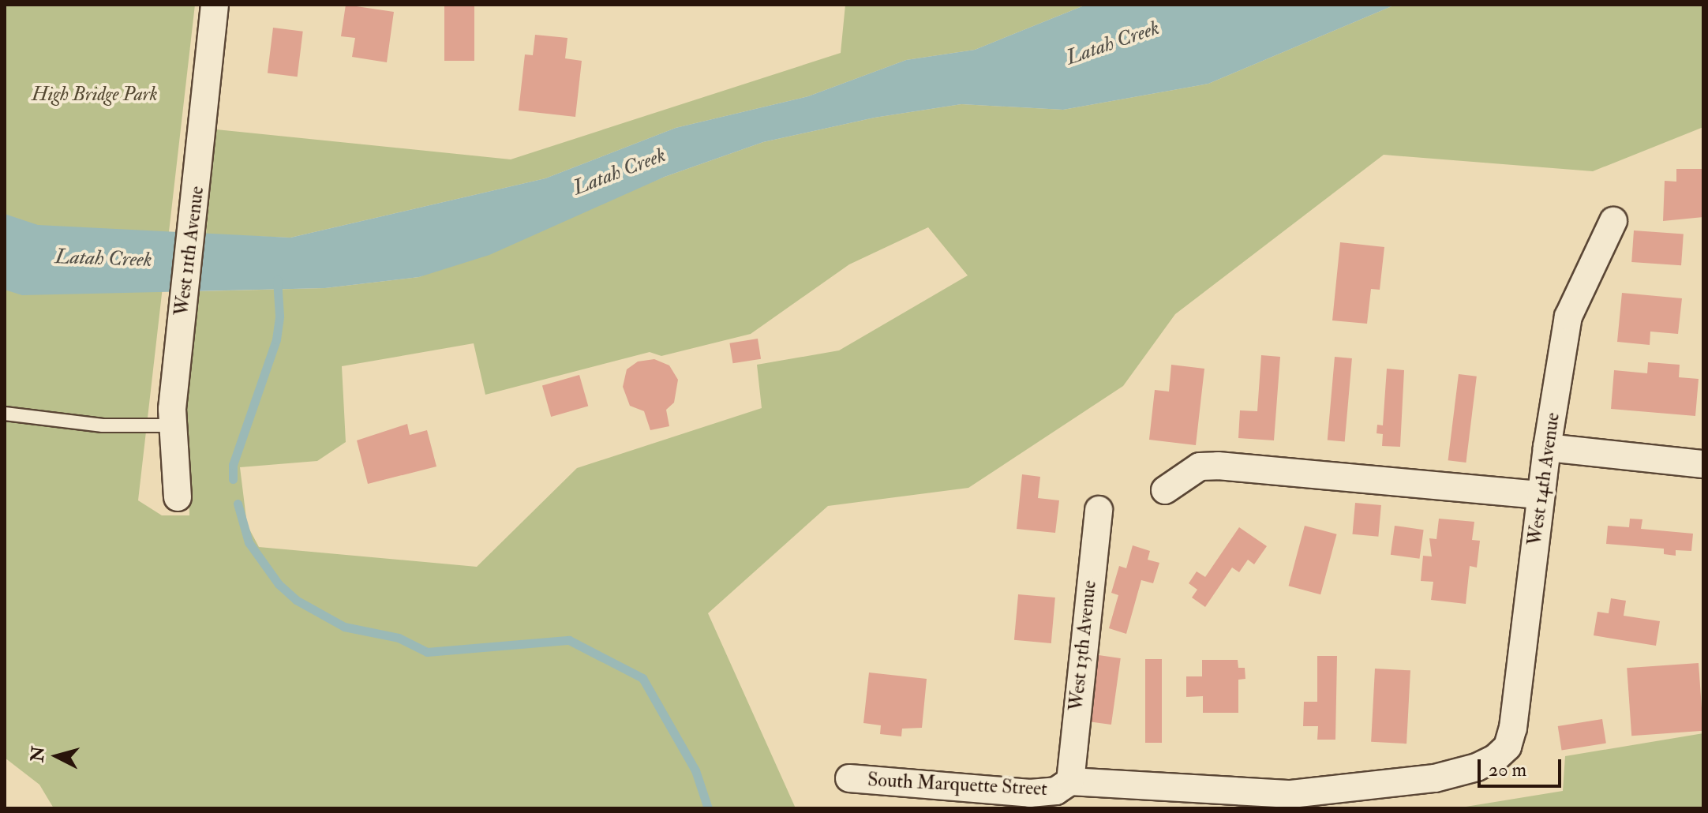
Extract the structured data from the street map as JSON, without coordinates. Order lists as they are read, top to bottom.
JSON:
{
  "streets": {
    "street": [
      "West 11th Avenue",
      "West 14th Avenue",
      "West 13th Avenue",
      "South Marquette Street"
    ]
  },
  "crossings": [
    ["West 14th Avenue", "South Marquette Street"],
    ["West 13th Avenue", "South Marquette Street"]
  ],
  "water": ["Latah Creek"],
  "parks": ["High Bridge Park"],
  "scale_bar": "20 m",
  "north": "left"
}
